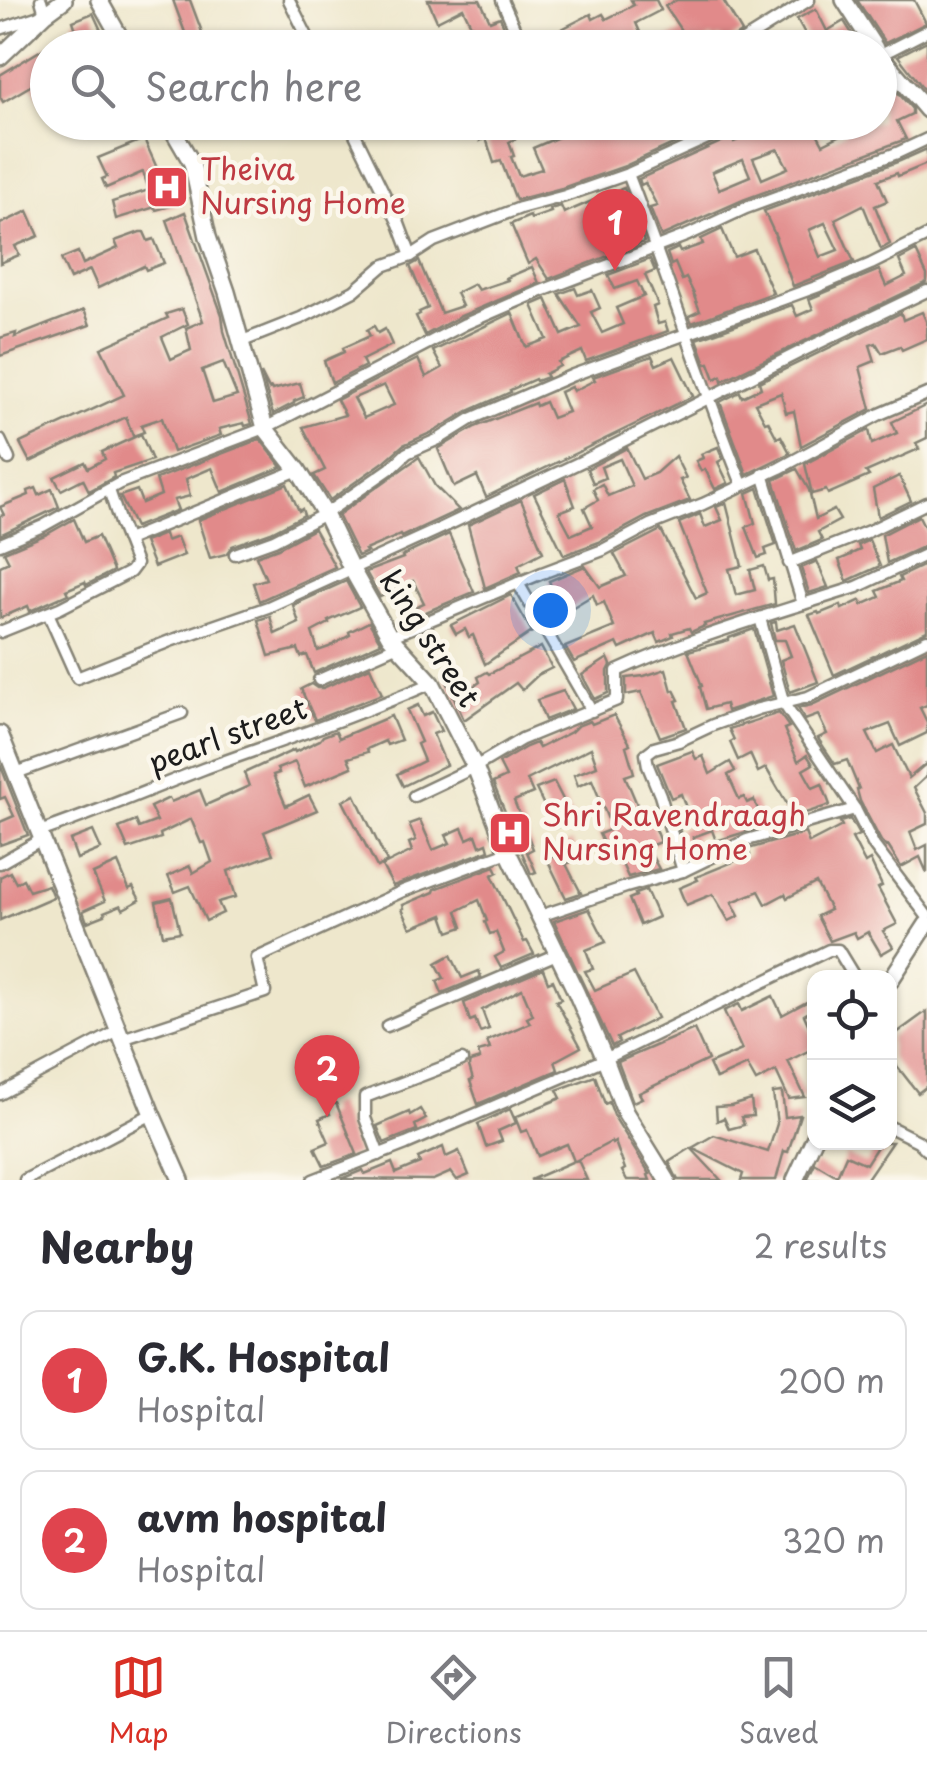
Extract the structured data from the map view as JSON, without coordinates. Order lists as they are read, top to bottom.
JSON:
{
  "streets": {
    "street": ["king street", "pearl street"]
  },
  "crossings": [
    ["king street", "pearl street"]
  ],
  "places": {
    "hospital": ["Theiva Nursing Home", "Shri Ravendraagh Nursing Home"]
  },
  "page": {
    "search": "Search here",
    "pins": ["1", "2"],
    "heading": ["Nearby", "2 results"],
    "list": [
      {
        "mark": "1",
        "name": "G.K. Hospital",
        "note": "Hospital",
        "value": "200 m"
      },
      {
        "mark": "2",
        "name": "avm hospital",
        "note": "Hospital",
        "value": "320 m"
      }
    ],
    "nav": ["Map", "Directions", "Saved"]
  }
}
